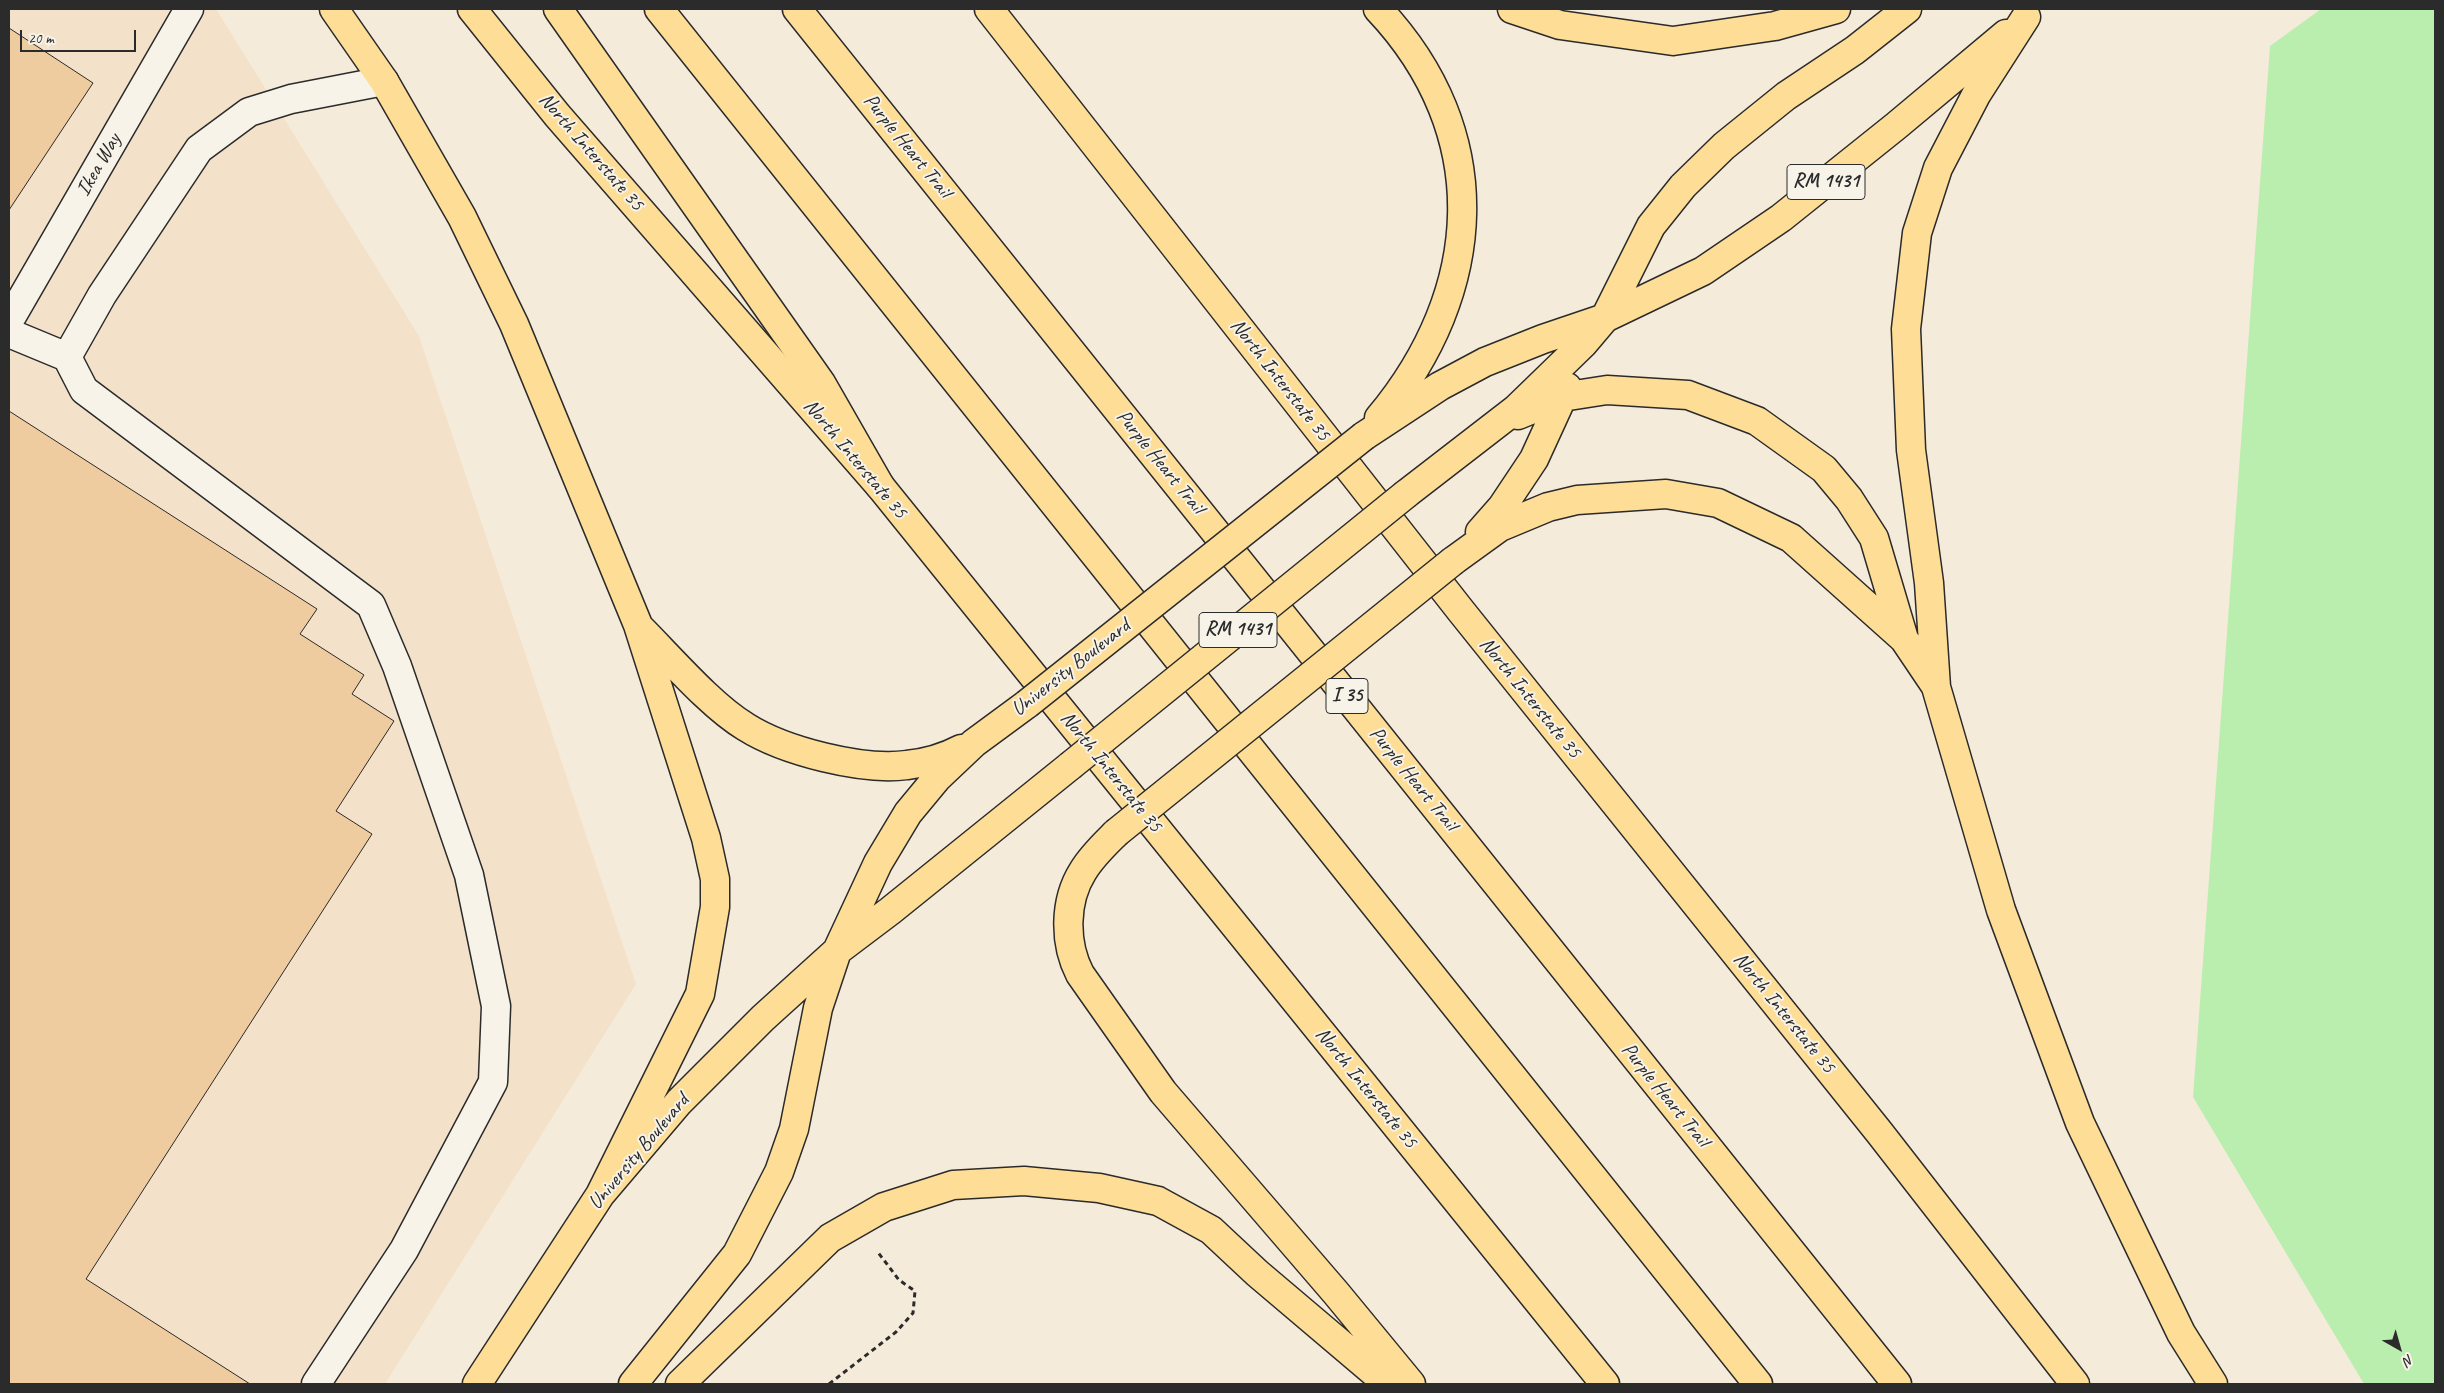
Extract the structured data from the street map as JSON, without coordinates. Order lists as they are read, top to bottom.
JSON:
{
  "streets": {
    "main road": [
      "Purple Heart Trail",
      "North Interstate 35",
      "RM 1431",
      "University Boulevard",
      "I 35"
    ],
    "lane": ["Ikea Way"]
  },
  "crossings": [
    ["RM 1431", "University Boulevard"]
  ],
  "scale_bar": "20 m",
  "north": "bottom right"
}
